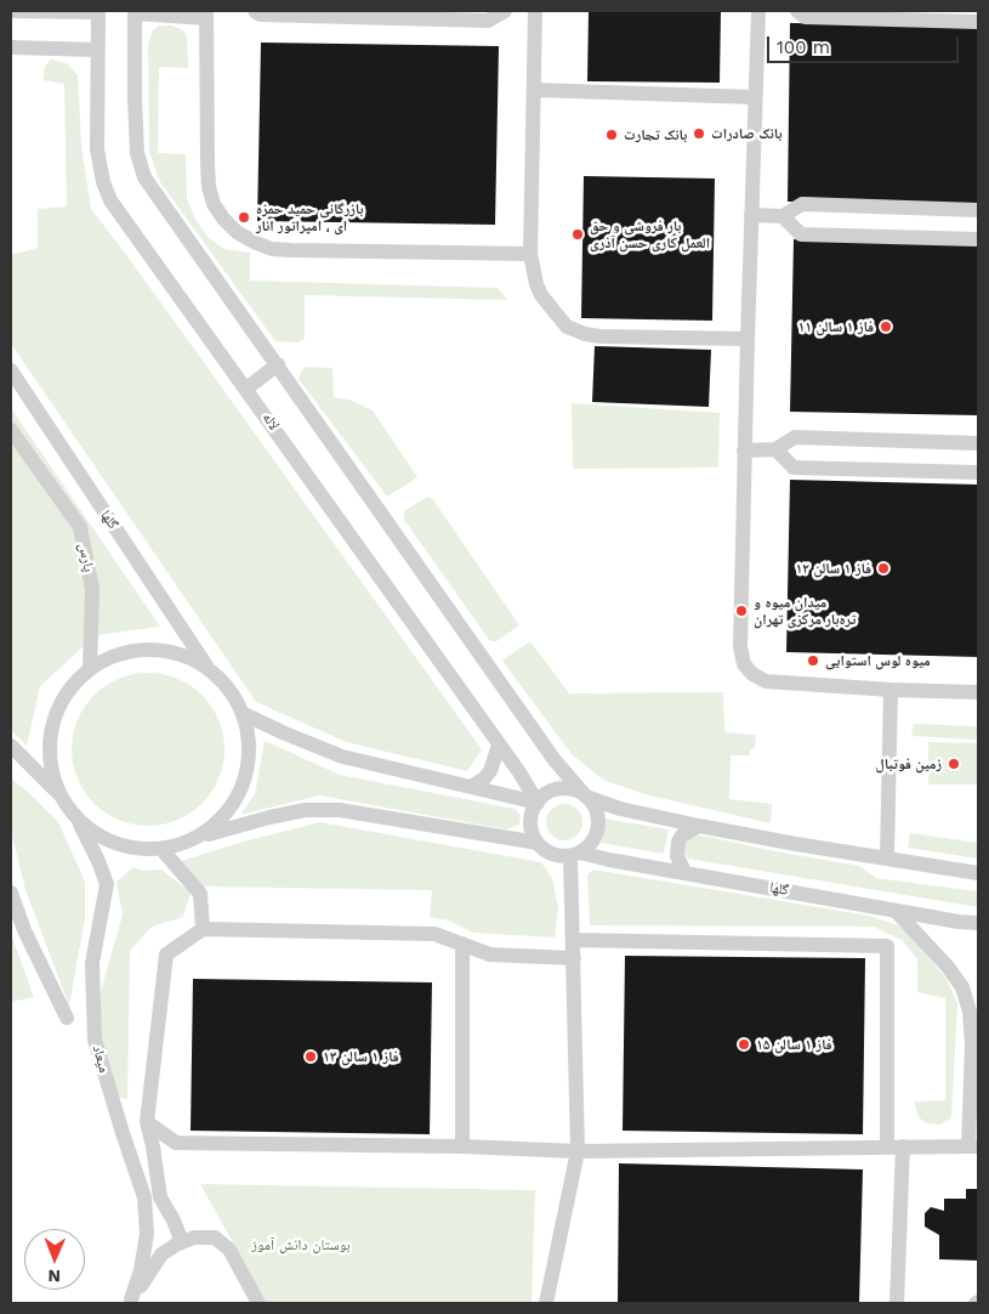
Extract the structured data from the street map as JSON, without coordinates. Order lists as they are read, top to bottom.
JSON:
{
  "streets": {
    "street": [
      "لاله",
      "گلها",
      "پارس",
      "میعاد"
    ]
  },
  "crossings": [
    ["لاله", "گلها"],
    ["گلها", "پارس"],
    ["گلها", "میعاد"],
    ["پارس", "میعاد"]
  ],
  "parks": ["بوستان دانش آموز"],
  "places": [
    "بانک صادرات",
    "بانک تجارت",
    "بازرگانی حمید حمزه ای ، امپراتور انار",
    "بار فروشی و حق العمل کاری حسن آذری",
    "فاز ۱ سالن ۱۱",
    "فاز ۱ سالن ۱۲",
    "میدان میوه و تره‌بار مرکزی تهران",
    "میوه لوس استوایی",
    "زمین فوتبال",
    "فاز ۱ سالن ۱۵",
    "فاز ۱ سالن ۱۳"
  ],
  "scale_bar": "100 m",
  "north": "bottom"
}
